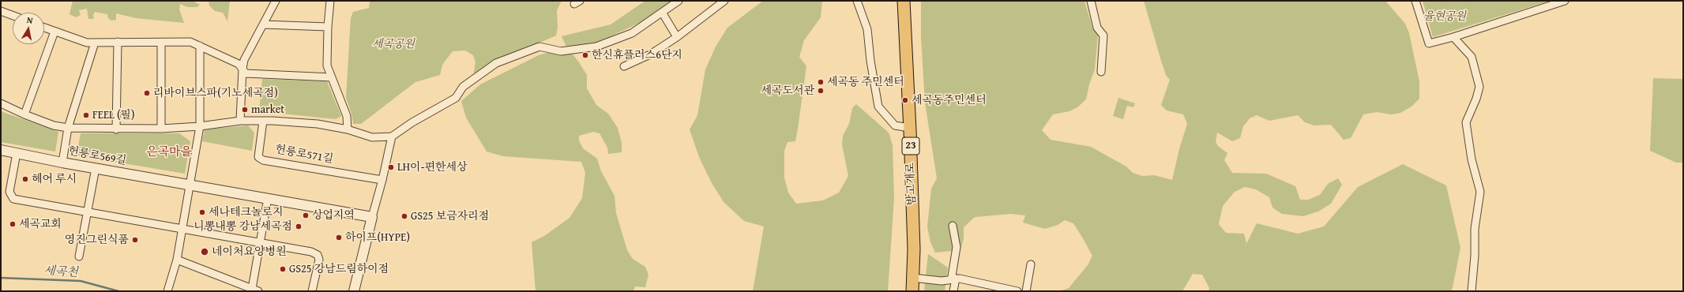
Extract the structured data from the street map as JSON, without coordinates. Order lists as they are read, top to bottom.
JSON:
{
  "streets": {
    "main road": ["23", "밤고개로"],
    "street": ["헌릉로571길", "헌릉로569길"]
  },
  "districts": ["은곡마을"],
  "water": ["세곡천"],
  "parks": ["율현공원", "세곡공원"],
  "places": [
    "한신휴플러스6단지",
    "세곡동 주민센터",
    "세곡도서관",
    "리바이브스파(기노세곡점)",
    "세곡동주민센터",
    "market",
    "FEEL (필)",
    "LH이-편한세상",
    "헤어 루시",
    "세나테크놀로지",
    "상업지역",
    "GS25 보금자리점",
    "세곡교회",
    "니뽕내뽕 강남세곡점",
    "하이프(HYPE)",
    "영진그린식품",
    "네이처요양병원",
    "GS25 강남드림하이점"
  ],
  "north": "top"
}
